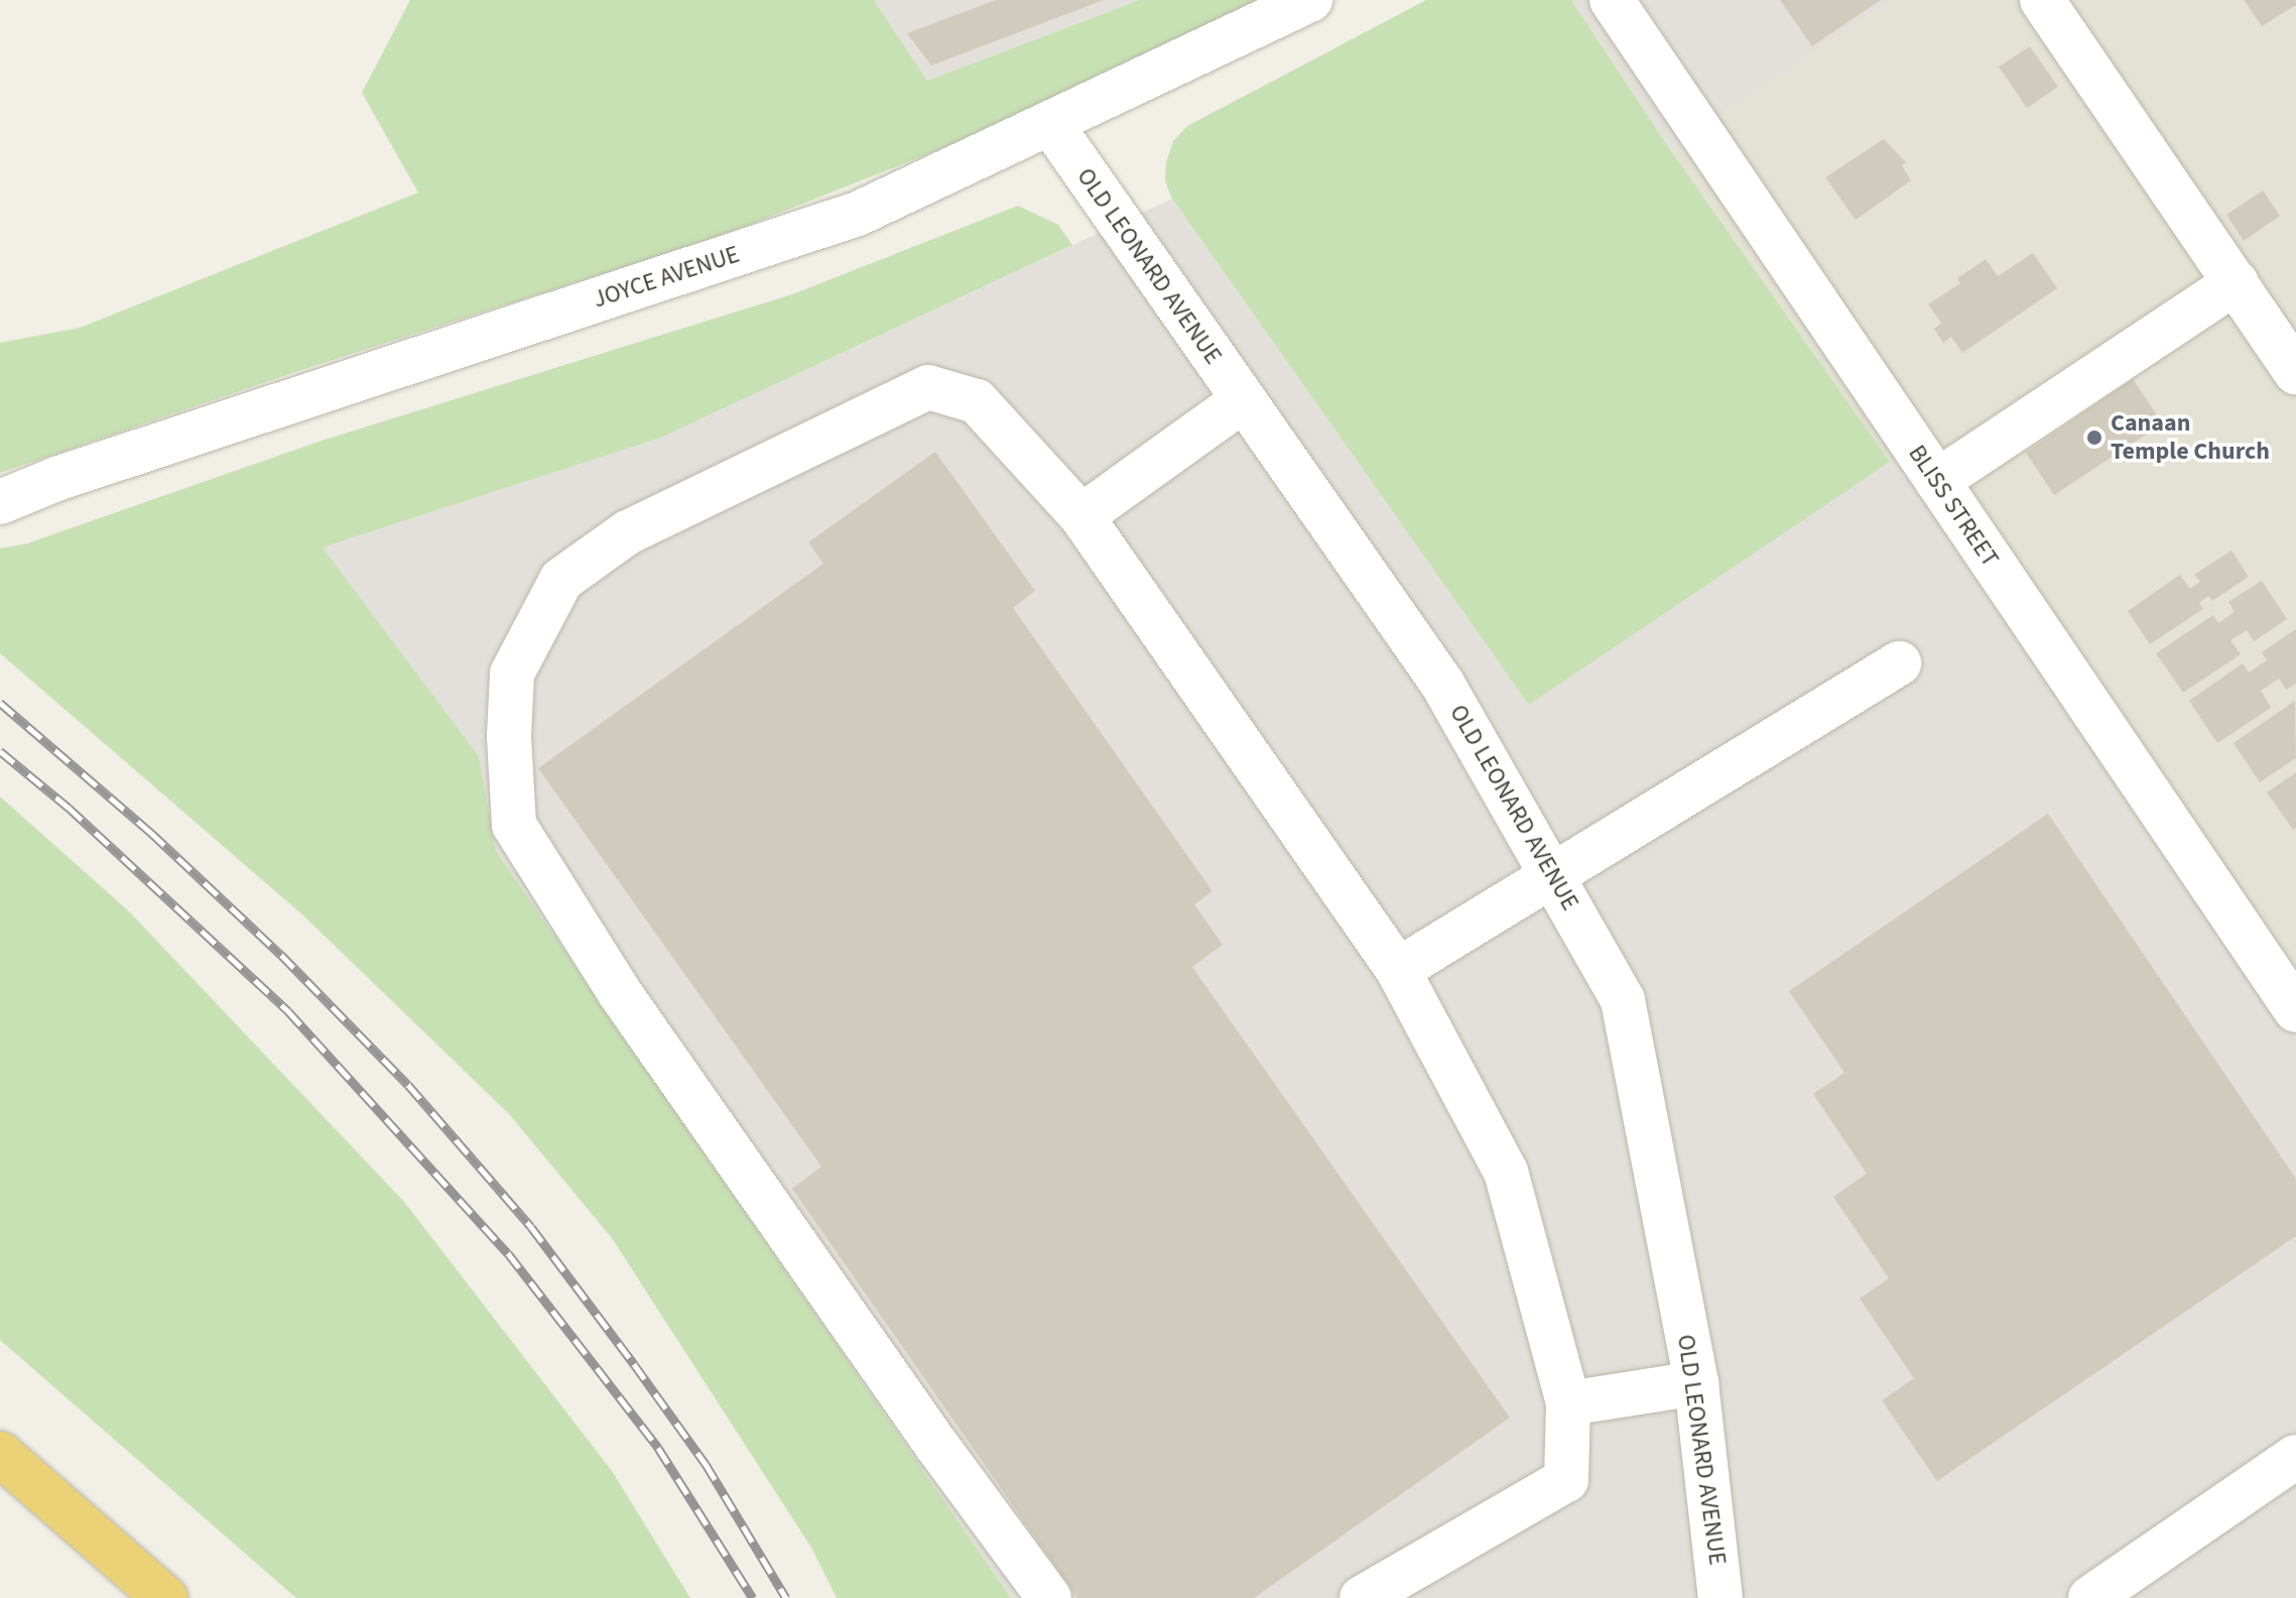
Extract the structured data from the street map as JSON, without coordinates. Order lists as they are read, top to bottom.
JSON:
{
  "streets": {
    "street": ["OLD LEONARD AVENUE", "JOYCE AVENUE", "BLISS STREET"]
  },
  "crossings": [
    ["OLD LEONARD AVENUE", "JOYCE AVENUE"]
  ],
  "places": ["Canaan Temple Church"]
}
